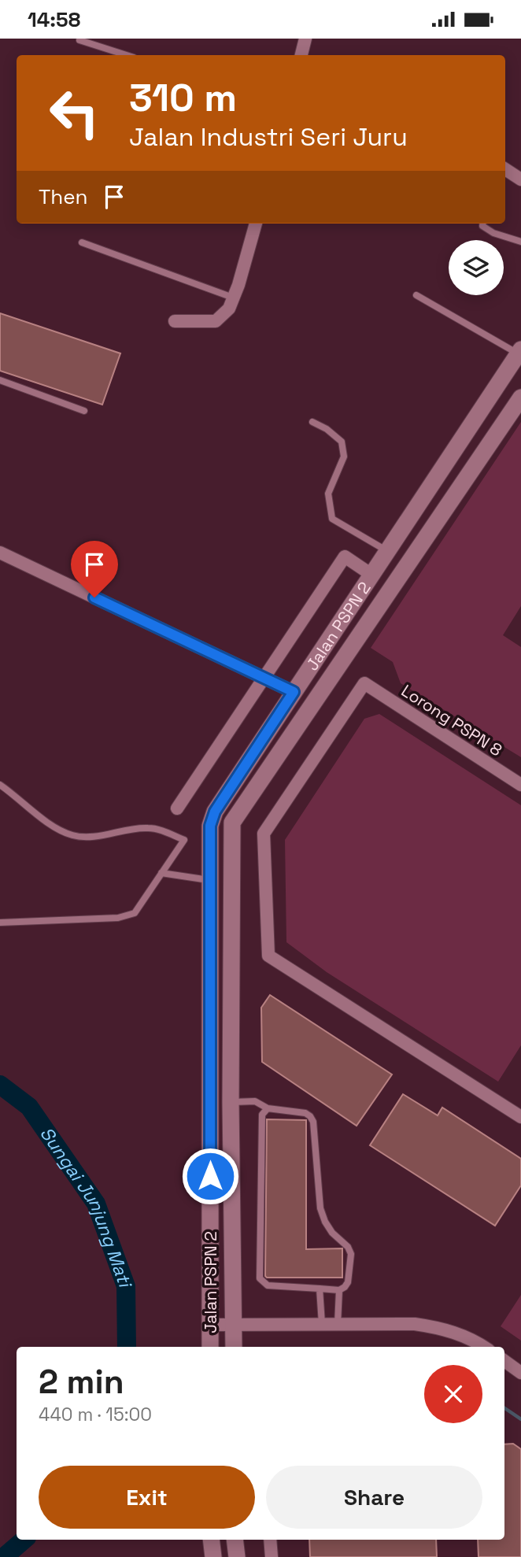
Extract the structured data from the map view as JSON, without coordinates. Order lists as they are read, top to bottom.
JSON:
{
  "streets": {
    "street": ["Jalan PSPN 2", "Lorong PSPN 8"]
  },
  "water": ["Sungai Junjung Mati"],
  "page": {
    "status": "14:58",
    "turn": ["310 m", "Jalan Industri Seri Juru"],
    "then": "Then",
    "heading": ["2 min", "440 m · 15:00"],
    "buttons": ["Exit", "Share"]
  }
}
